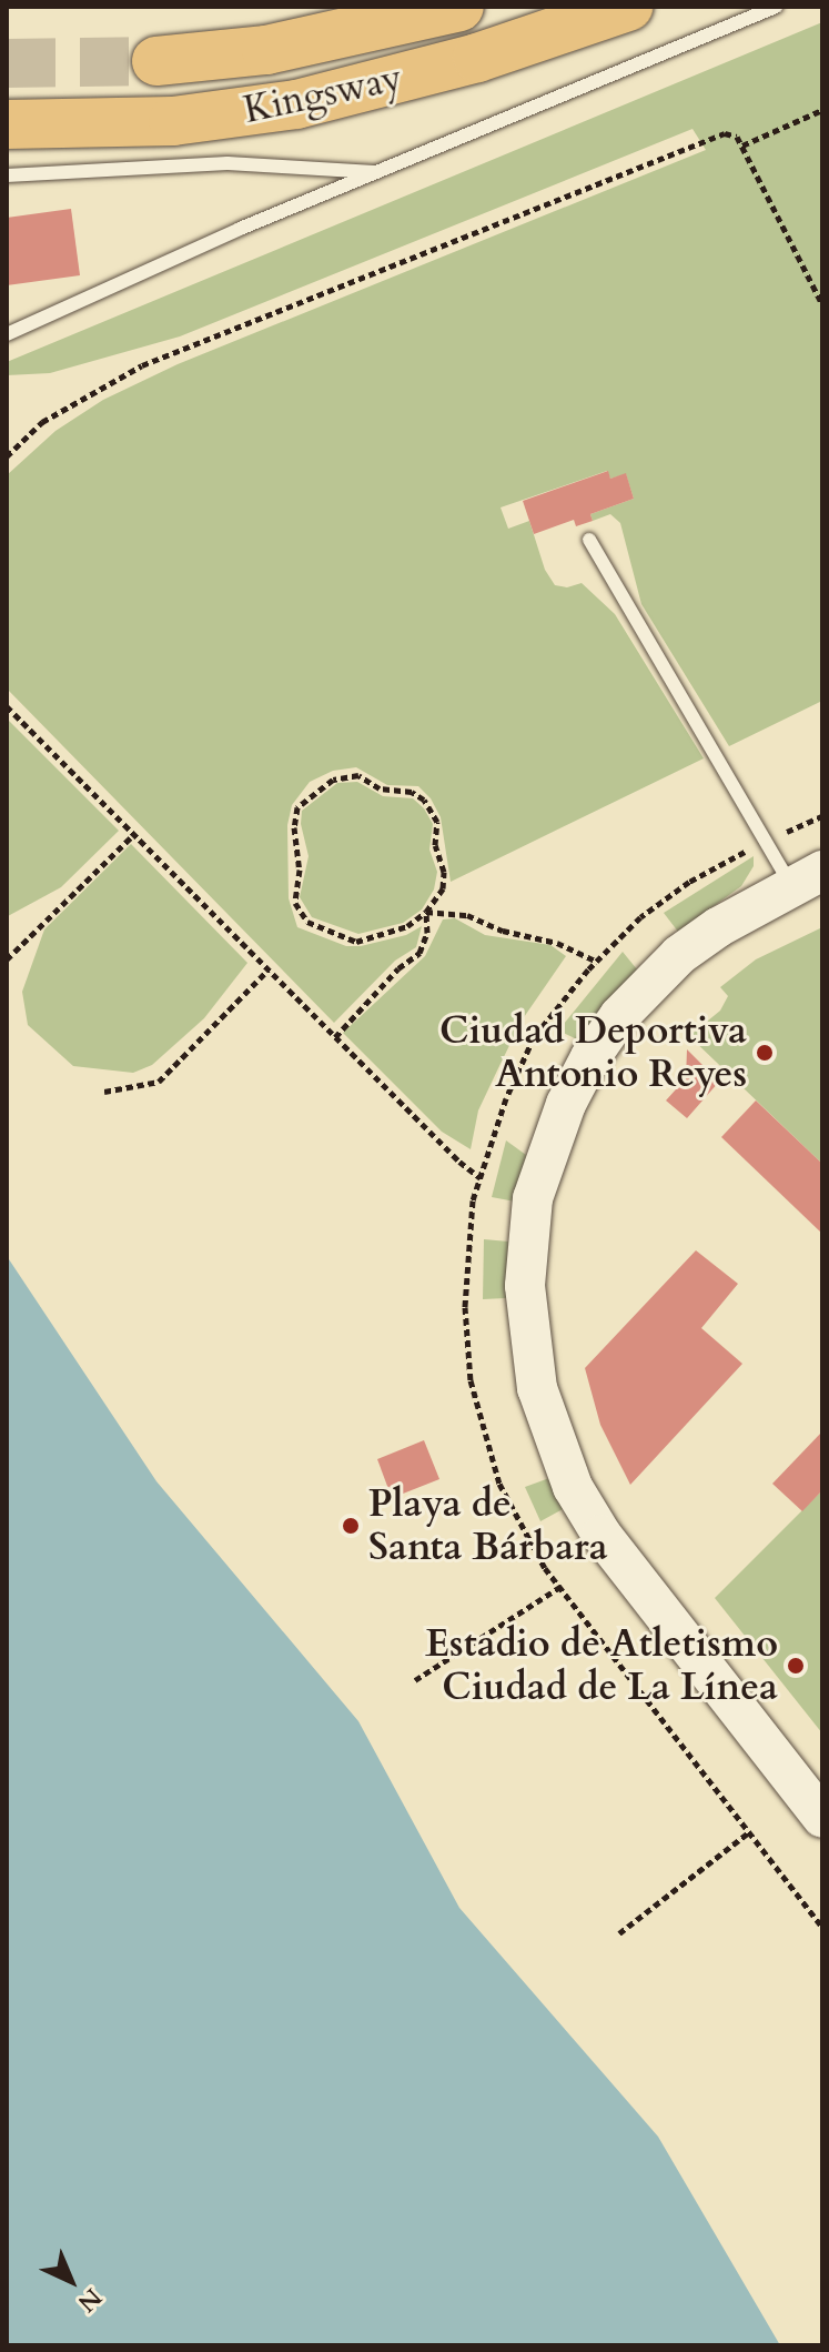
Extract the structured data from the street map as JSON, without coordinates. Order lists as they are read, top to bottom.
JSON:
{
  "streets": {
    "highway": ["Kingsway"]
  },
  "places": ["Ciudad Deportiva Antonio Reyes", "Playa de Santa Bárbara", "Estadio de Atletismo Ciudad de La Línea"],
  "north": "bottom right"
}
